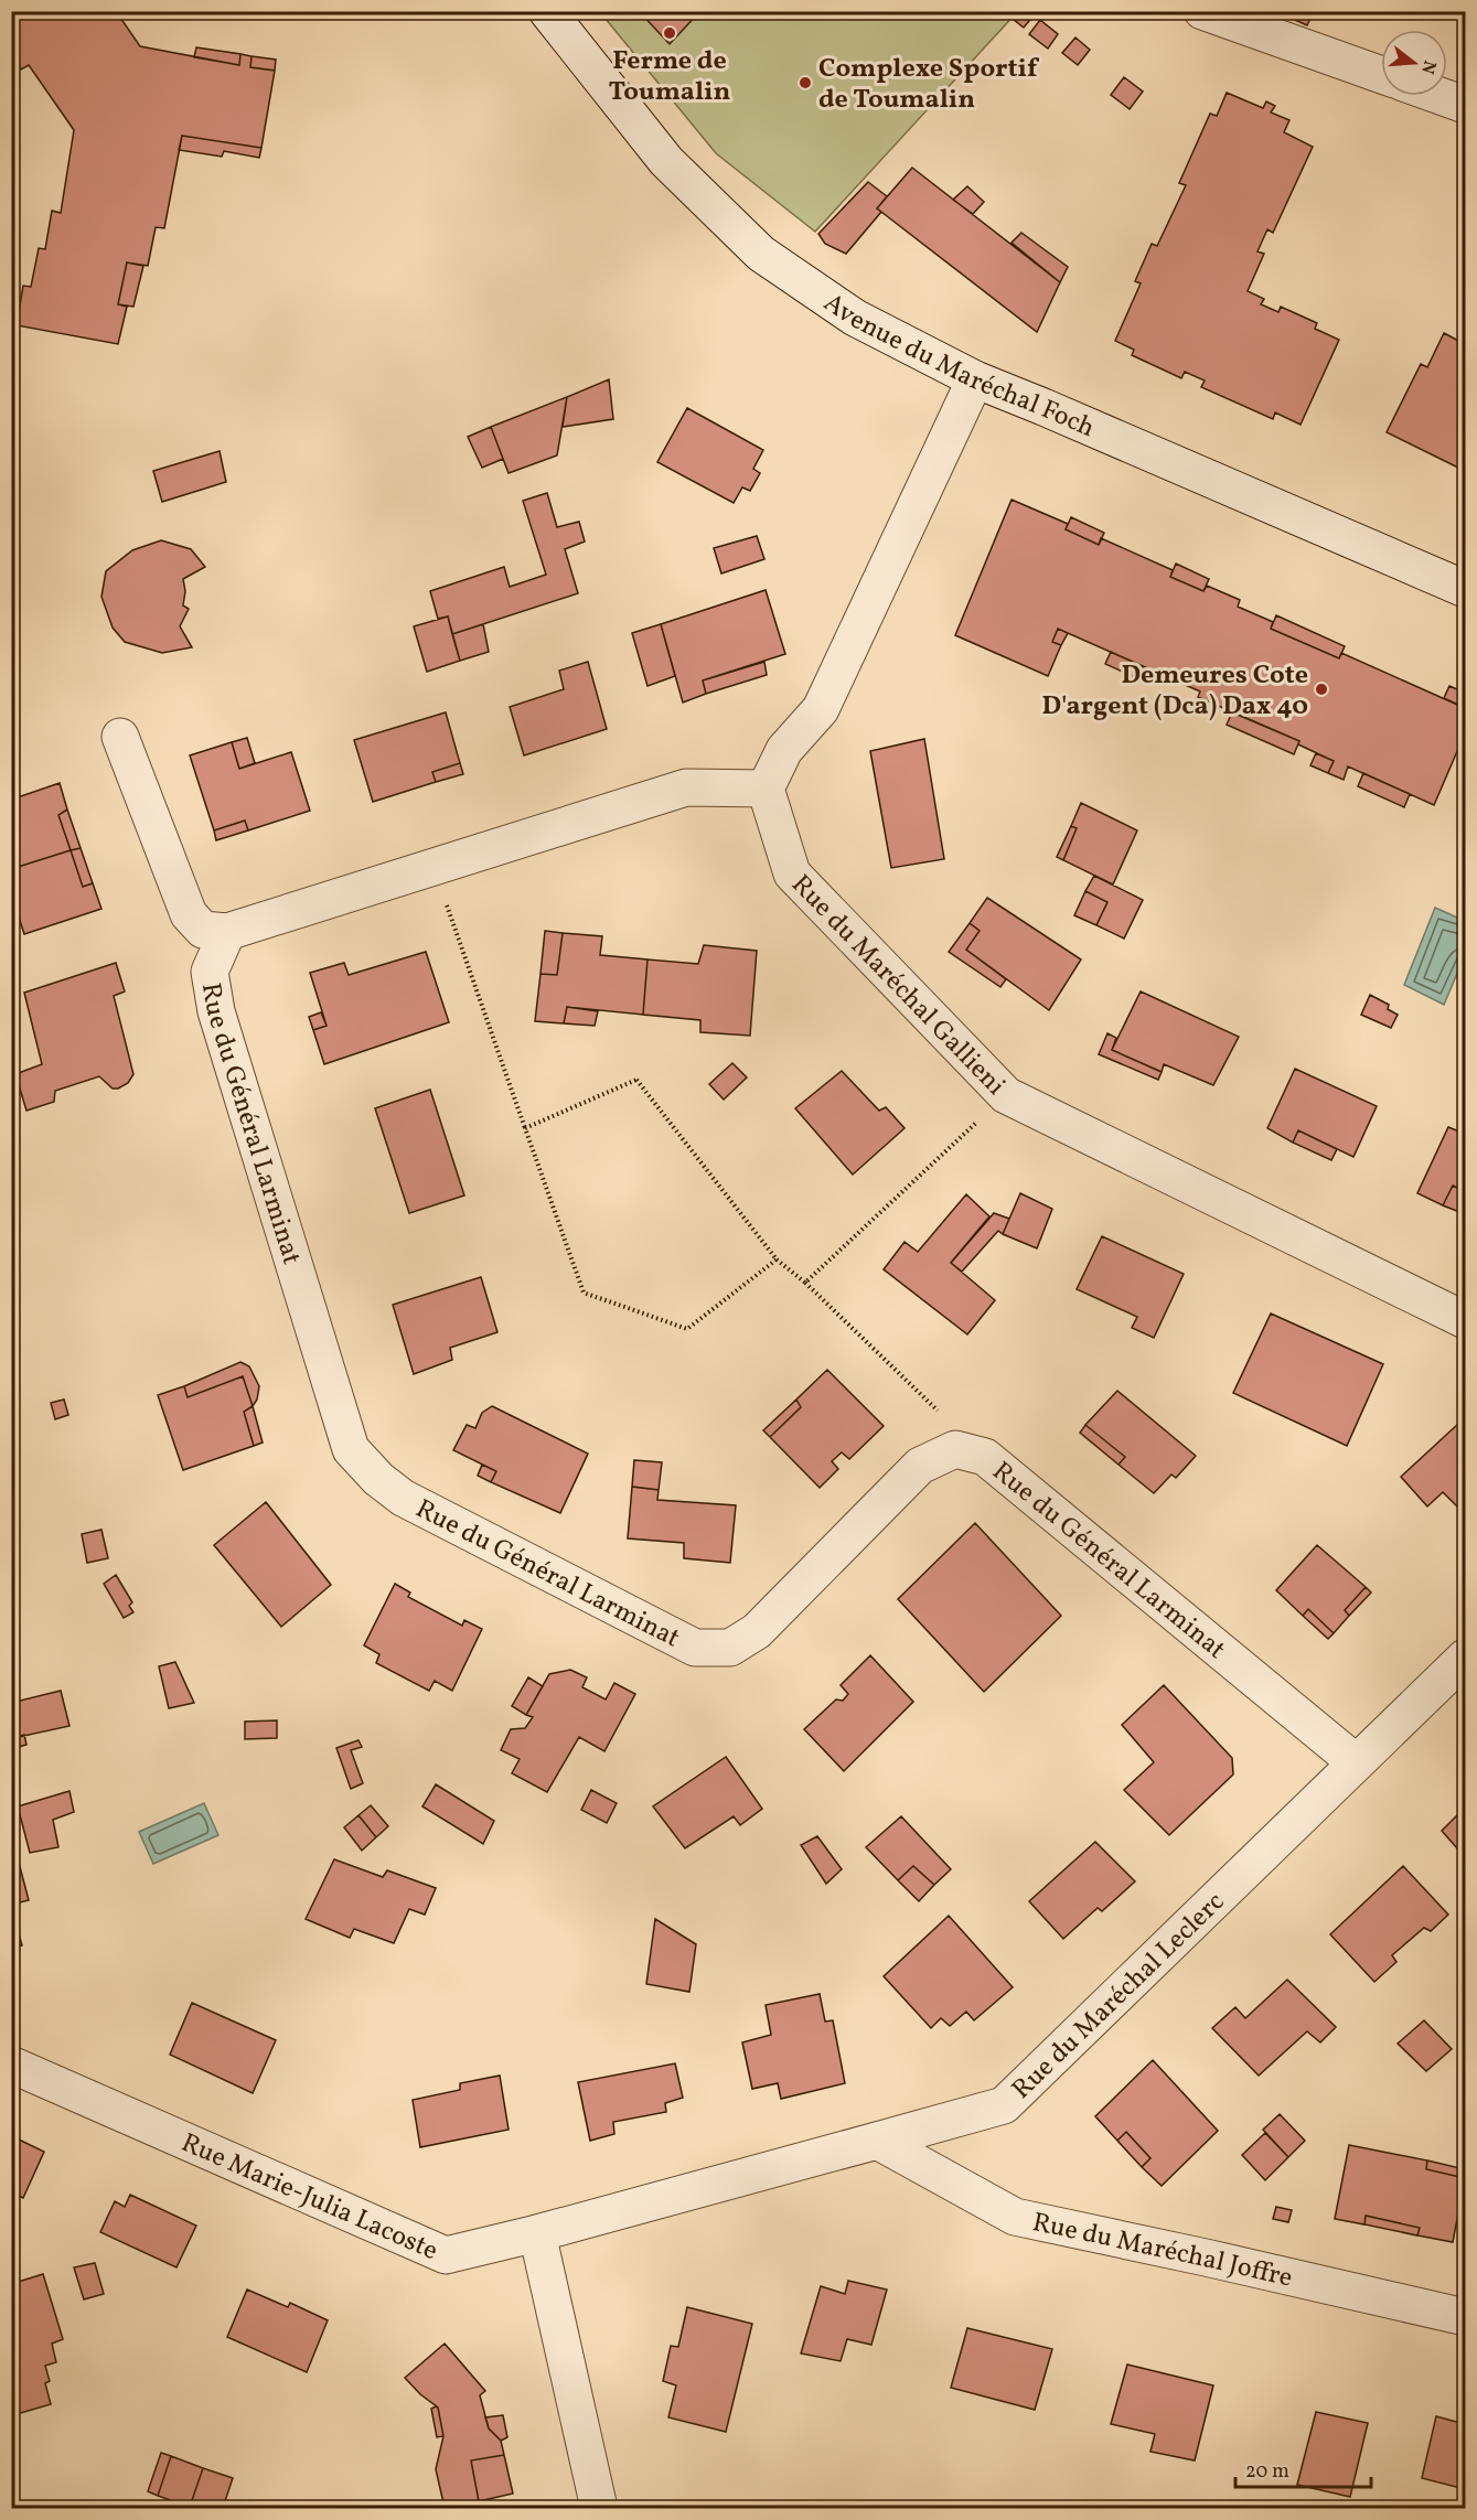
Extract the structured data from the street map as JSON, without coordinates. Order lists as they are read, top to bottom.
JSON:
{
  "streets": {
    "street": [
      "Avenue du Maréchal Foch",
      "Rue du Maréchal Gallieni",
      "Rue du Général Larminat",
      "Rue du Maréchal Leclerc",
      "Rue Marie-Julia Lacoste",
      "Rue du Maréchal Joffre"
    ]
  },
  "crossings": [
    ["Rue du Général Larminat", "Rue du Maréchal Leclerc"],
    ["Rue du Maréchal Leclerc", "Rue Marie-Julia Lacoste"],
    ["Rue du Maréchal Leclerc", "Rue du Maréchal Joffre"]
  ],
  "places": ["Ferme de Toumalin", "Complexe Sportif de Toumalin", "Demeures Cote D'argent (Dca) Dax 40"],
  "scale_bar": "20 m",
  "north": "right"
}
